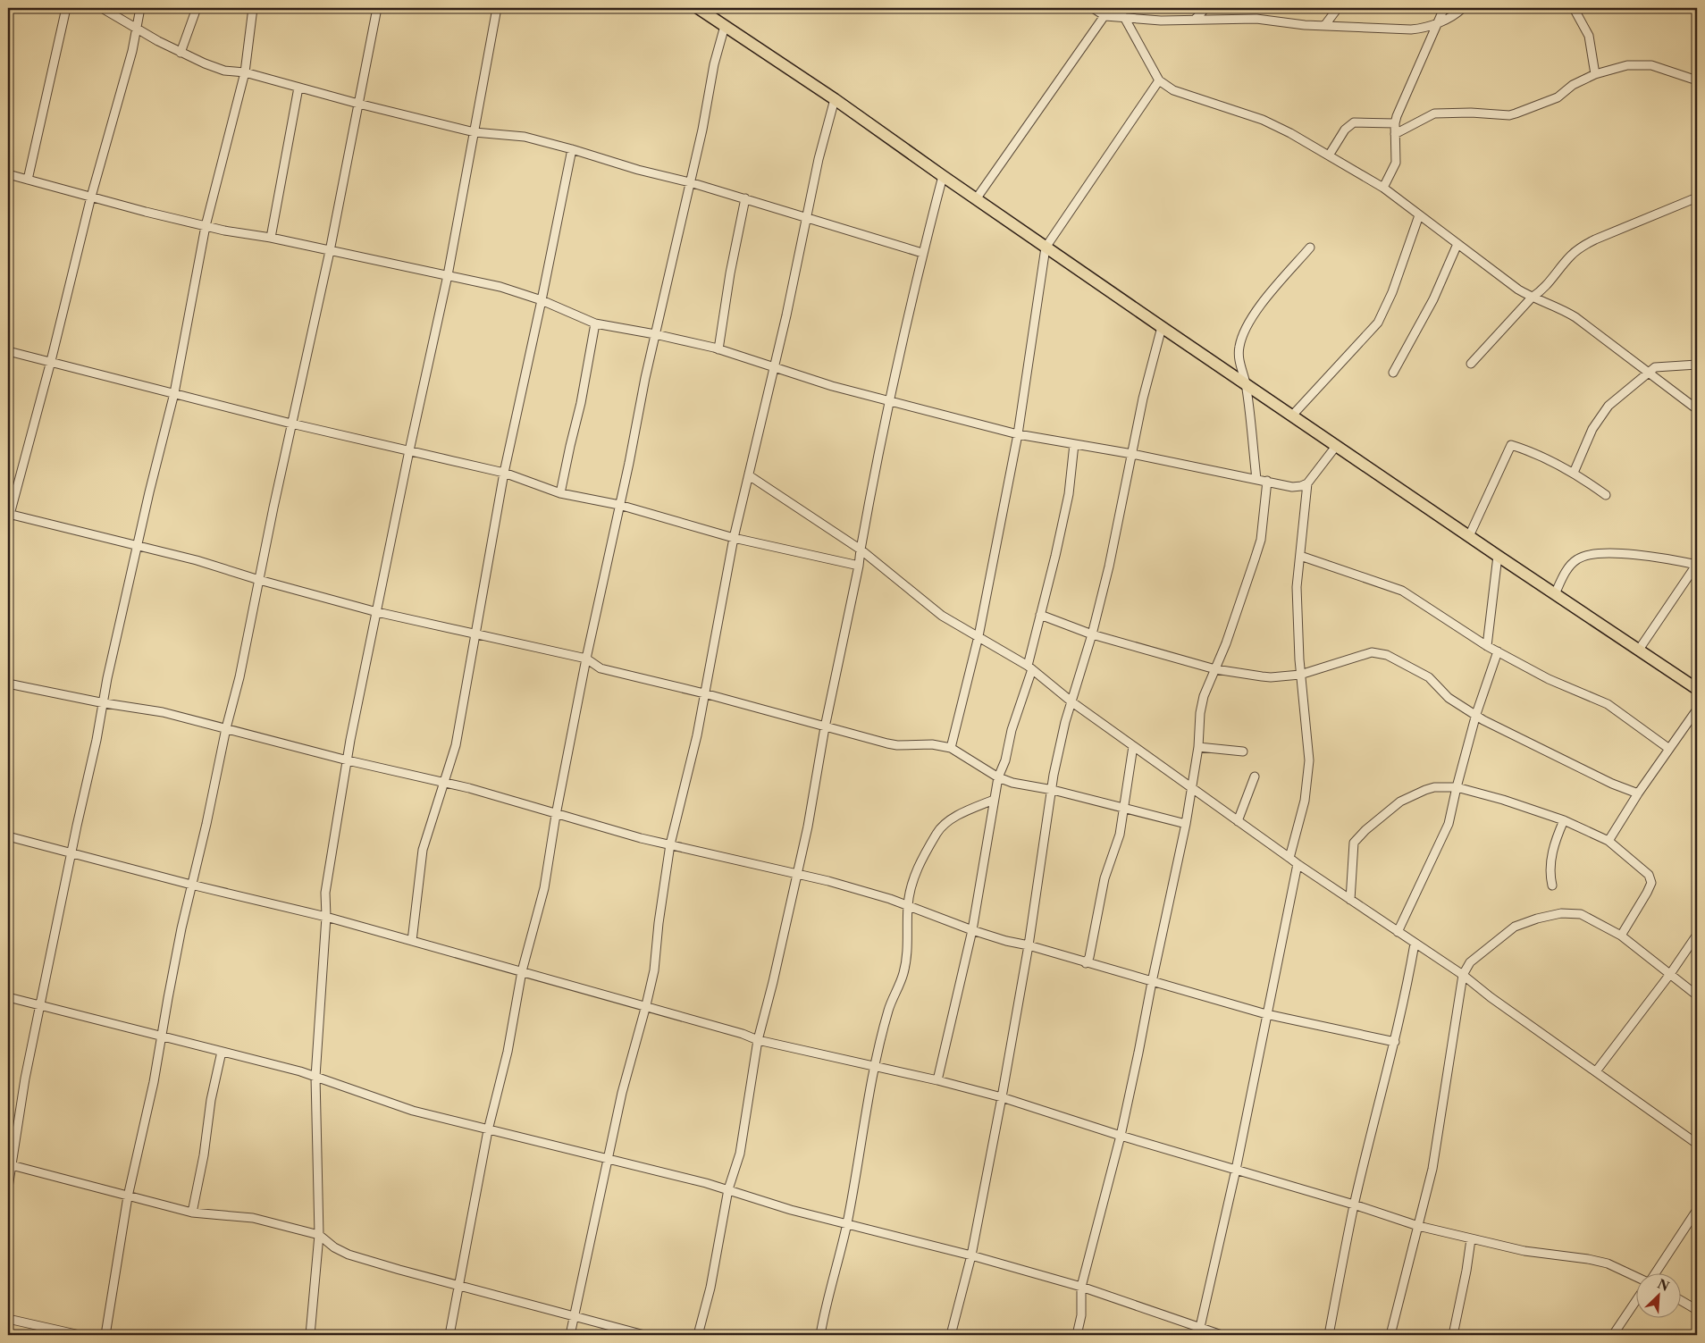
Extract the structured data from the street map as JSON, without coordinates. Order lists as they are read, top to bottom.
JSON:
{
  "north": "top right"
}
